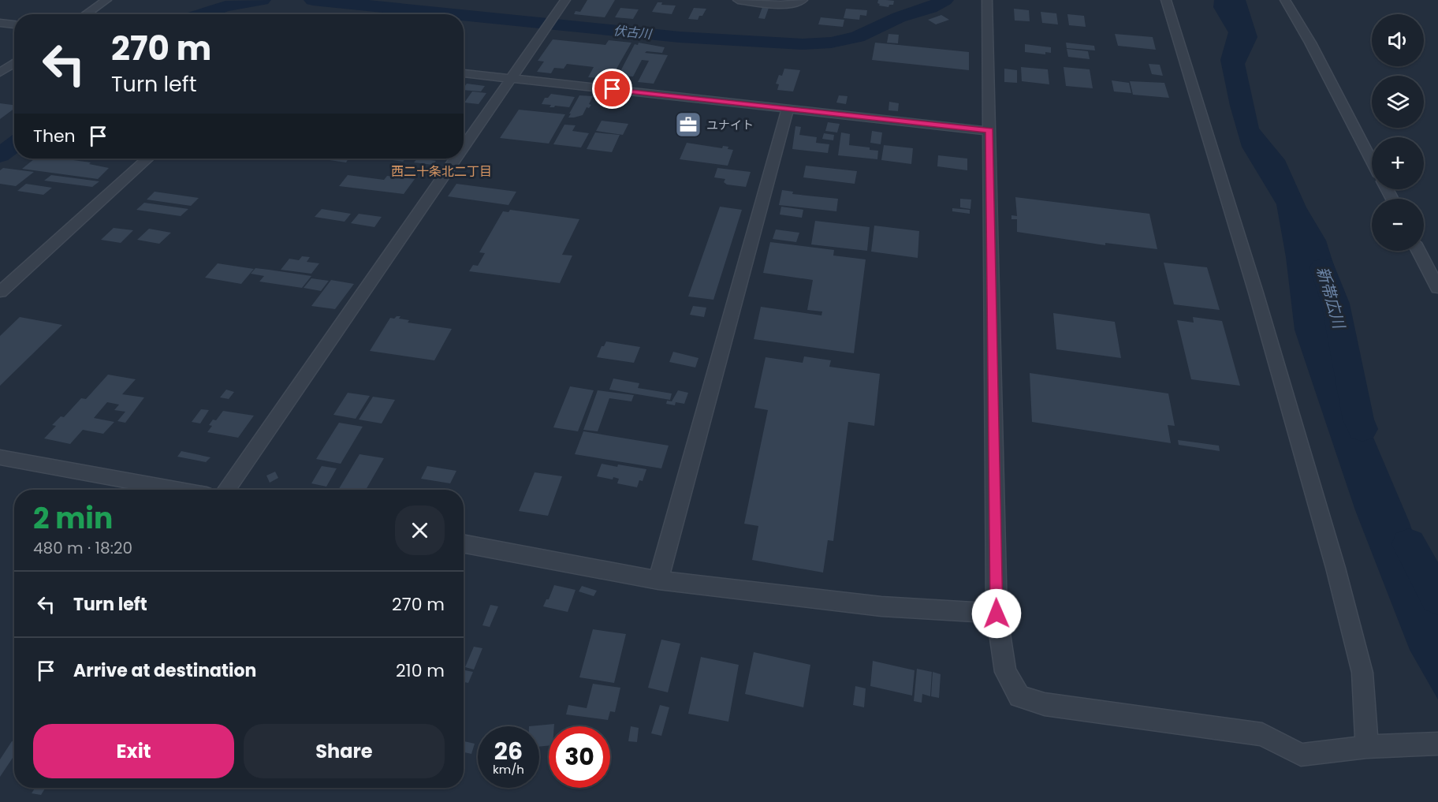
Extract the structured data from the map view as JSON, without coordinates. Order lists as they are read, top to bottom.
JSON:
{
  "districts": ["西二十条北二丁目"],
  "water": ["伏古川", "新帯広川"],
  "places": {
    "office": ["ユナイト"]
  },
  "page": {
    "map_buttons": ["+", "−"],
    "turn": ["270 m", "Turn left"],
    "then": "Then",
    "heading": ["2 min", "480 m · 18:20"],
    "list": [
      {
        "name": "Turn left",
        "value": "270 m"
      },
      {
        "name": "Arrive at destination",
        "value": "210 m"
      }
    ],
    "buttons": ["Exit", "Share"],
    "speed": "26 km/h",
    "limit": "30"
  }
}
